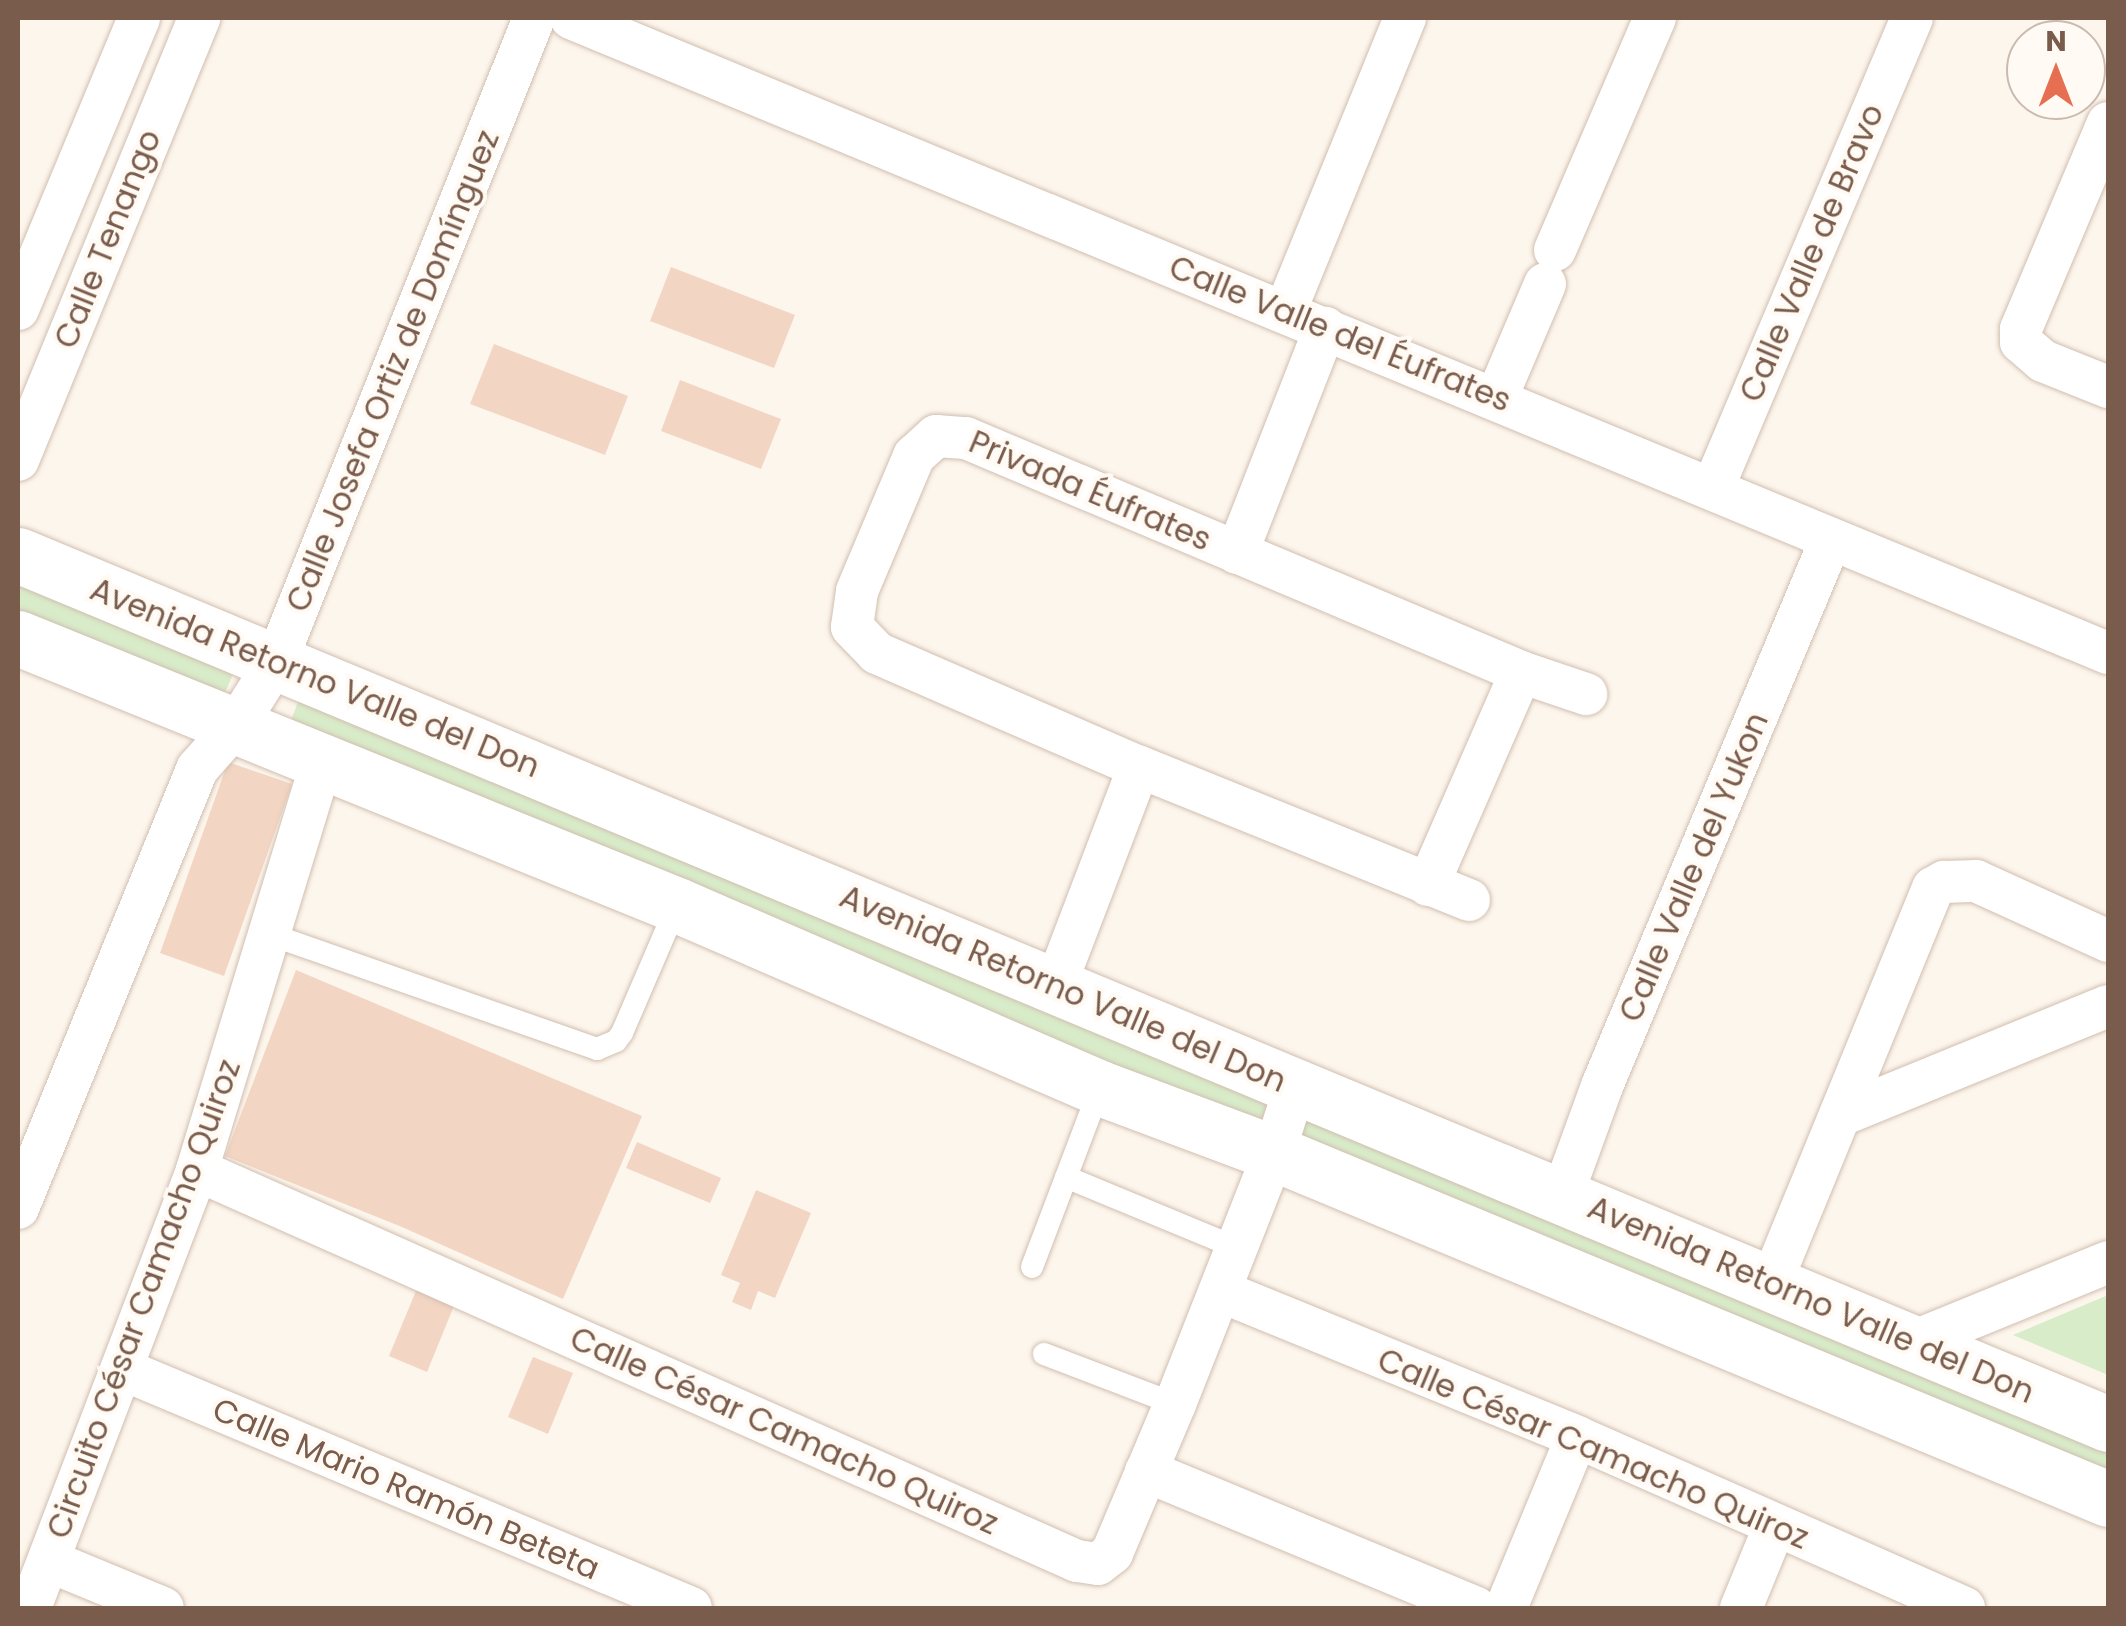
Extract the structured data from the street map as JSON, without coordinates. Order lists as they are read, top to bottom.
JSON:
{
  "streets": {
    "street": [
      "Calle Tenango",
      "Calle Valle de Bravo",
      "Calle Valle del Éufrates",
      "Calle Josefa Ortiz de Domínguez",
      "Privada Éufrates",
      "Avenida Retorno Valle del Don",
      "Calle Valle del Yukon",
      "Circuito César Camacho Quiroz",
      "Calle César Camacho Quiroz",
      "Calle Mario Ramón Beteta"
    ]
  },
  "crossings": [
    ["Calle Valle de Bravo", "Calle Valle del Éufrates"],
    ["Calle Valle del Éufrates", "Privada Éufrates"],
    ["Calle Valle del Éufrates", "Calle Valle del Yukon"],
    ["Calle Josefa Ortiz de Domínguez", "Avenida Retorno Valle del Don"],
    ["Avenida Retorno Valle del Don", "Calle Valle del Yukon"],
    ["Avenida Retorno Valle del Don", "Circuito César Camacho Quiroz"],
    ["Avenida Retorno Valle del Don", "Calle César Camacho Quiroz"],
    ["Circuito César Camacho Quiroz", "Calle César Camacho Quiroz"],
    ["Circuito César Camacho Quiroz", "Calle Mario Ramón Beteta"]
  ],
  "north": "top"
}
